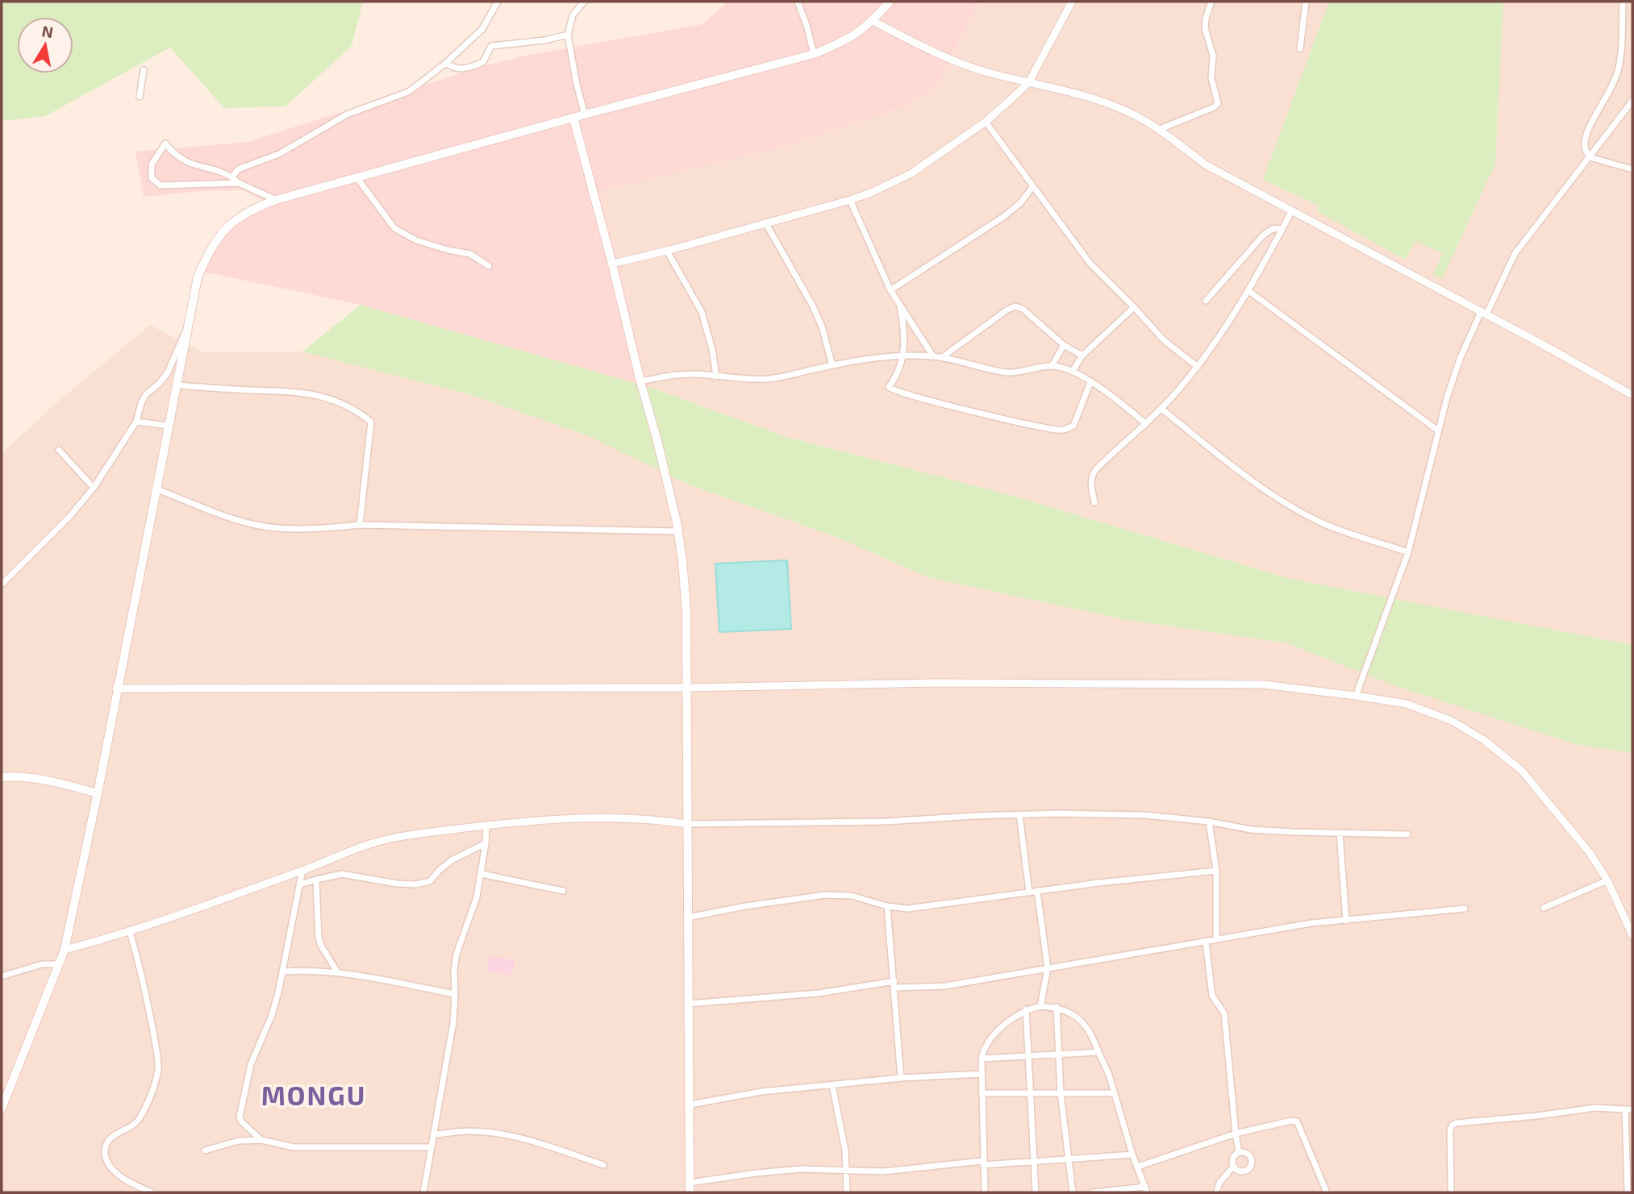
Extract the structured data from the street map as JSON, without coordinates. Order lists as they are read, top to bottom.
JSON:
{
  "districts": ["MONGU"],
  "north": "top"
}
